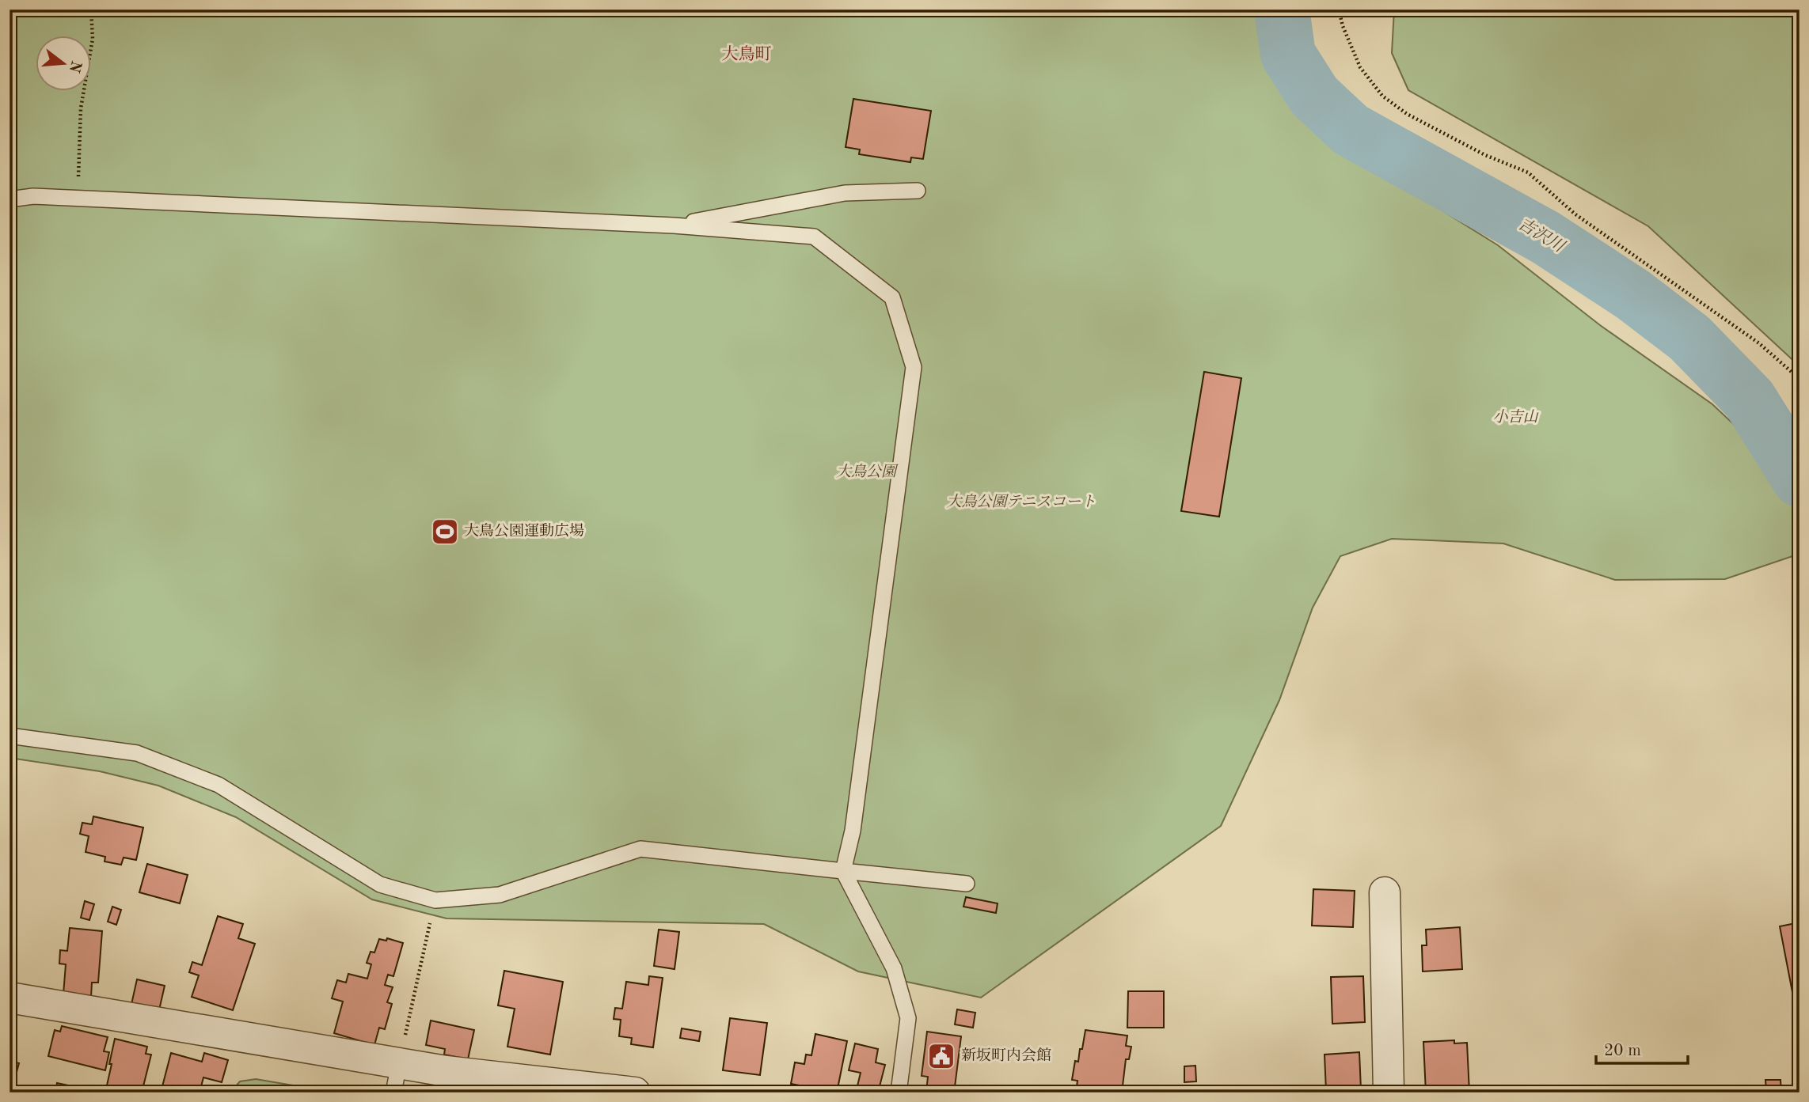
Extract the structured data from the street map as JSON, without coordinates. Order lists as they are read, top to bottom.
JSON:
{
  "districts": ["大鳥町"],
  "water": ["吉沢川"],
  "parks": ["小吉山", "大鳥公園", "大鳥公園テニスコート"],
  "places": {
    "sports": ["大鳥公園運動広場"],
    "public building": ["新坂町内会館"]
  },
  "scale_bar": "20 m",
  "north": "right"
}
